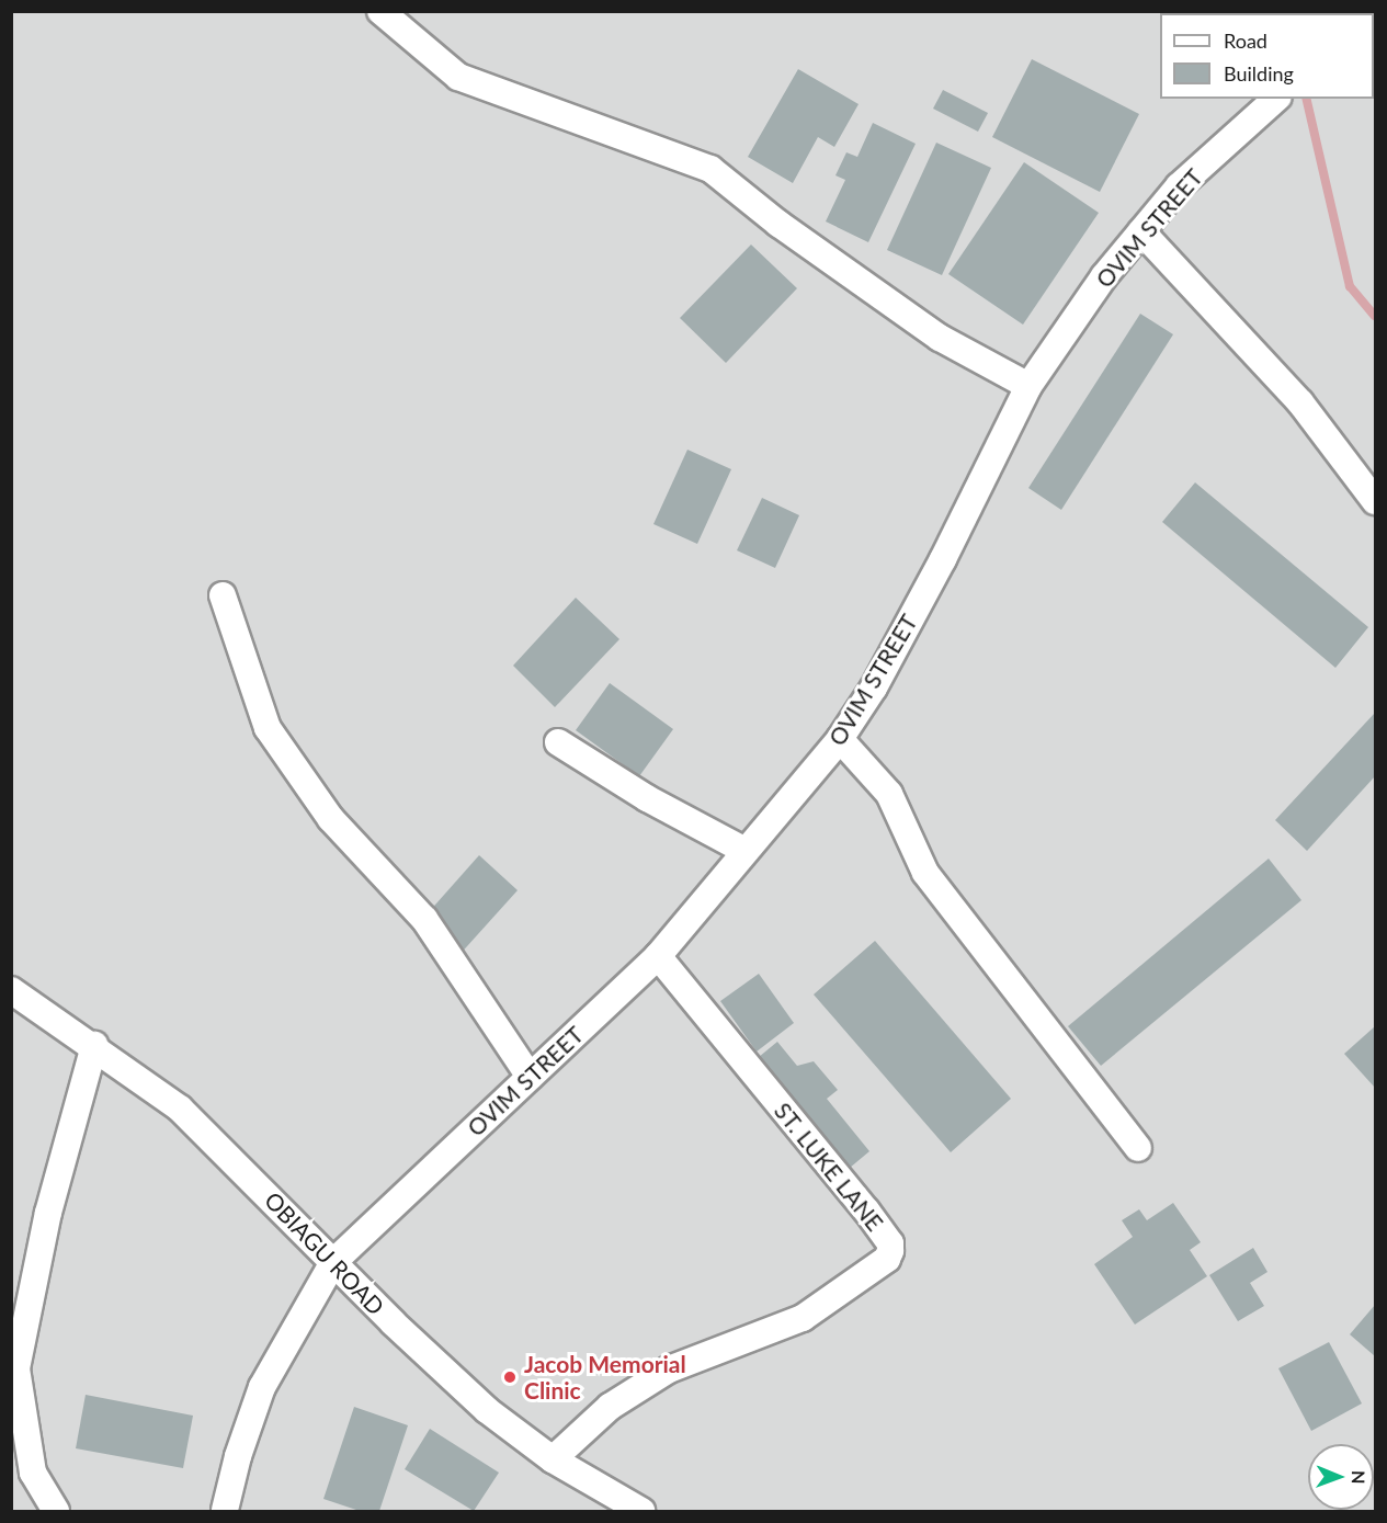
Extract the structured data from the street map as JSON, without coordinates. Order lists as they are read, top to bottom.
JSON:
{
  "streets": {
    "street": ["OVIM STREET", "ST. LUKE LANE", "OBIAGU ROAD"]
  },
  "crossings": [
    ["OVIM STREET", "ST. LUKE LANE"],
    ["OVIM STREET", "OBIAGU ROAD"],
    ["ST. LUKE LANE", "OBIAGU ROAD"]
  ],
  "places": ["Jacob Memorial Clinic"],
  "legend": ["Road", "Building"],
  "north": "right"
}
